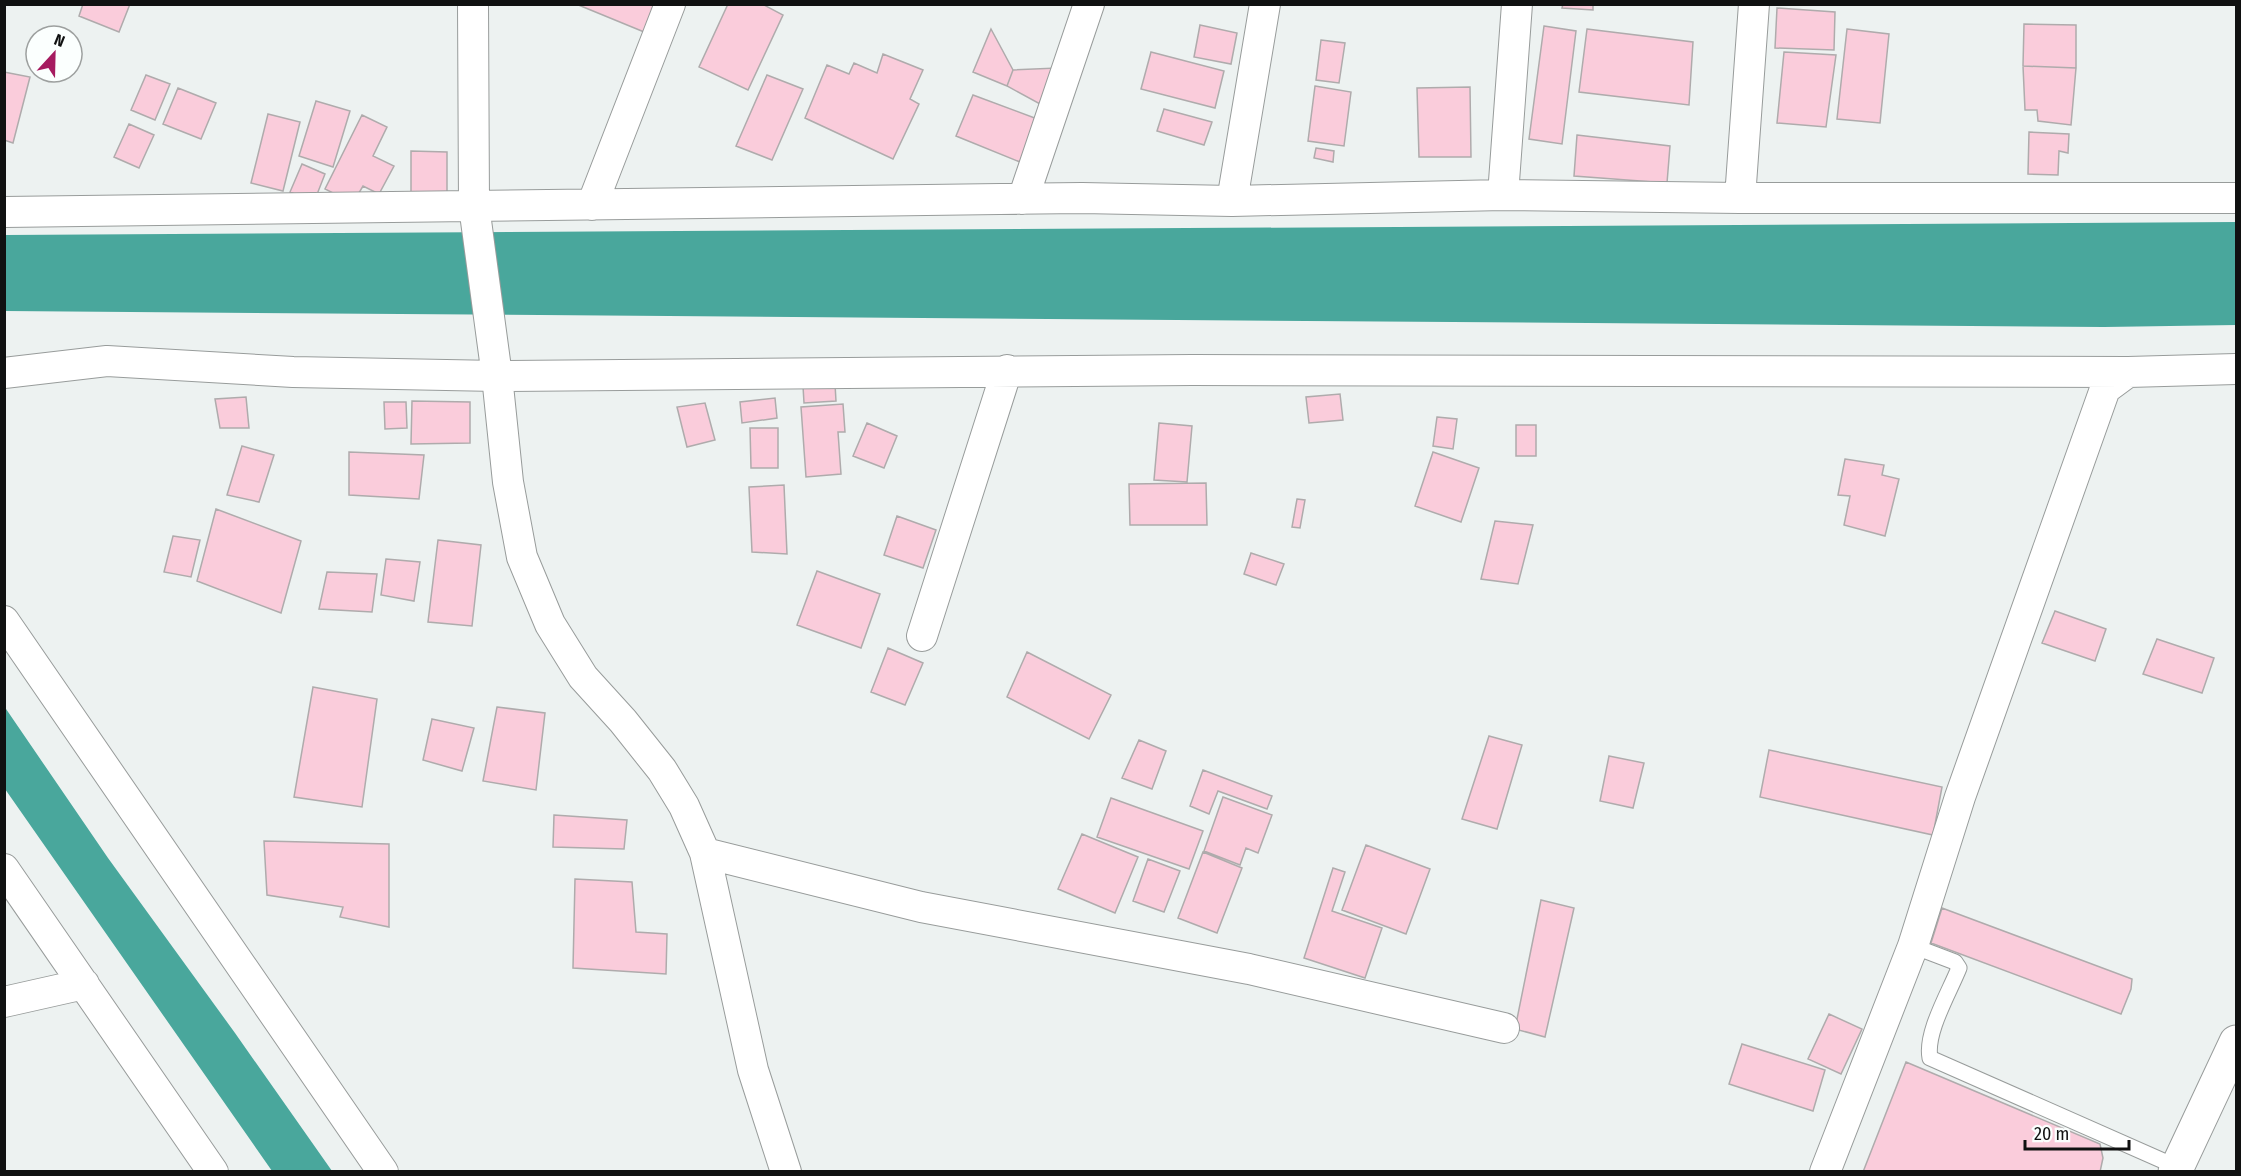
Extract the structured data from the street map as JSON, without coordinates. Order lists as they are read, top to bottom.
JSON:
{
  "scale_bar": "20 m",
  "north": "top"
}
